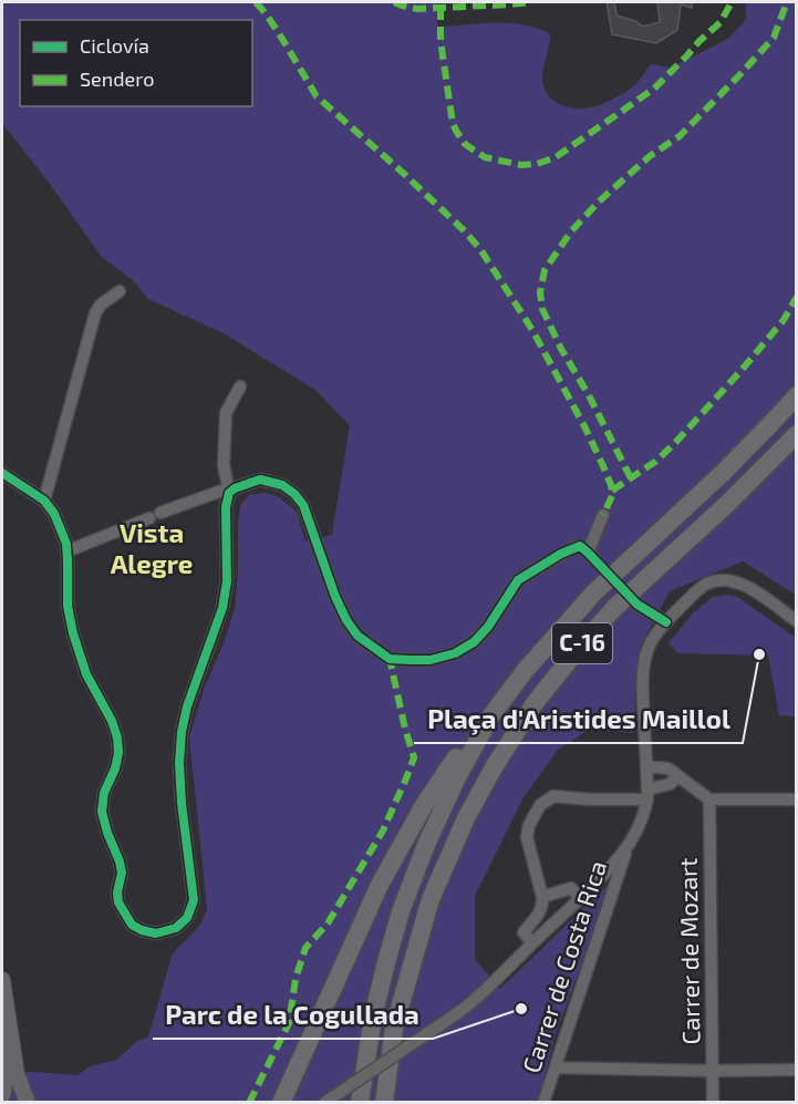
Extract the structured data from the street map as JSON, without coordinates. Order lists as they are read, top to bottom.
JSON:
{
  "streets": {
    "highway": ["C-16"],
    "street": ["Carrer de Mozart", "Carrer de Costa Rica"]
  },
  "districts": ["Vista Alegre"],
  "places": ["Plaça d'Aristides Maillol", "Parc de la Cogullada"],
  "legend": ["Ciclovía", "Sendero"]
}
